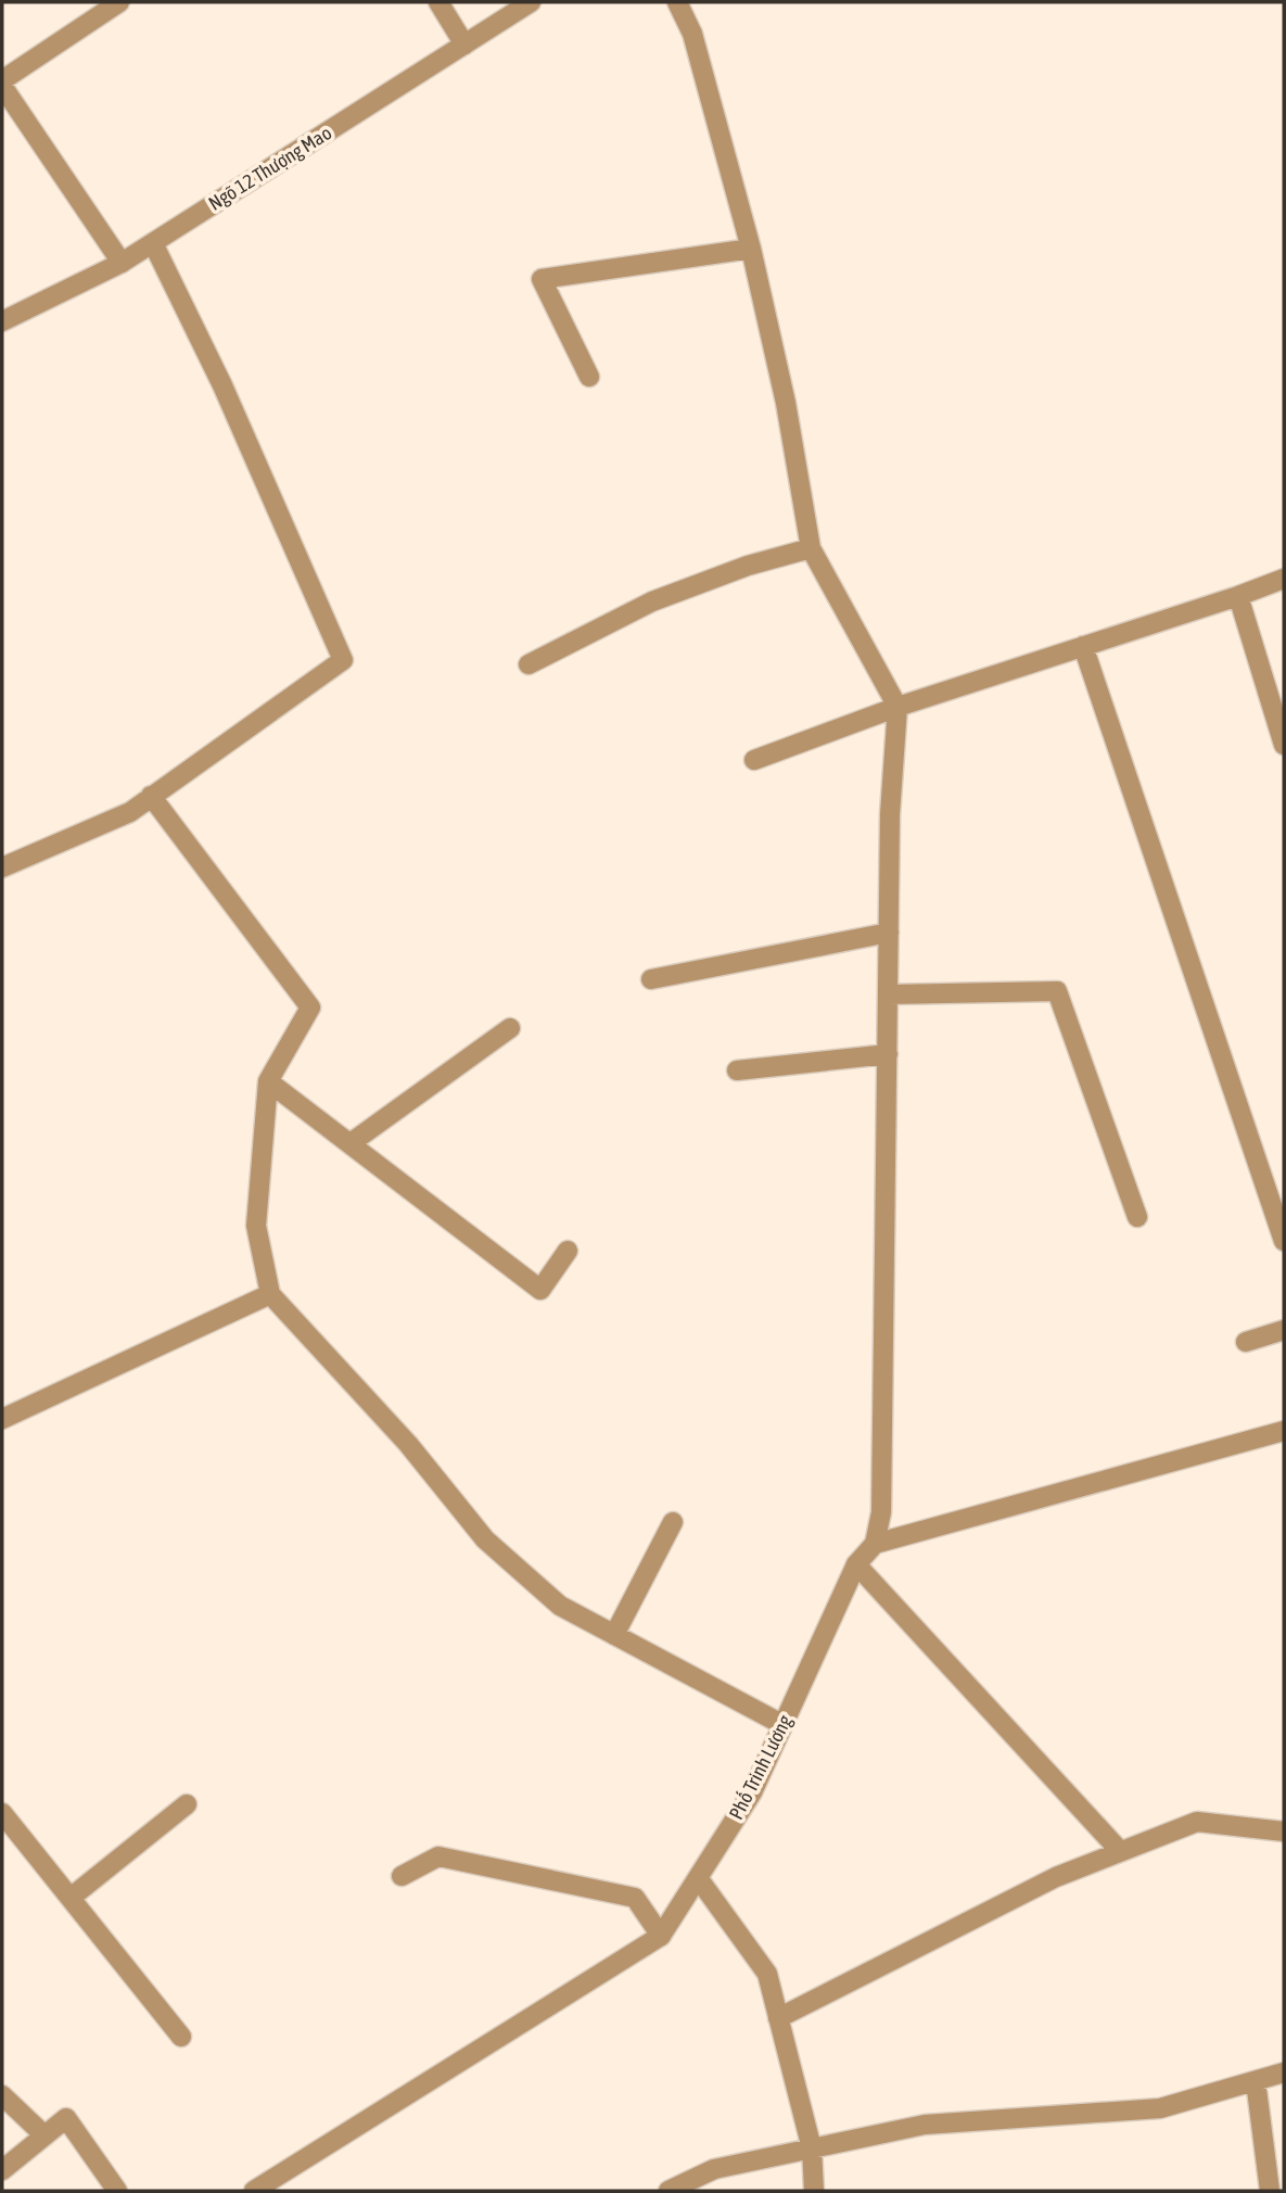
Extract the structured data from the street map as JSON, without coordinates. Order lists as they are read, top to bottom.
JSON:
{
  "streets": {
    "street": ["Ngõ 12 Thượng Mao", "Phố Trinh Lương"]
  }
}
